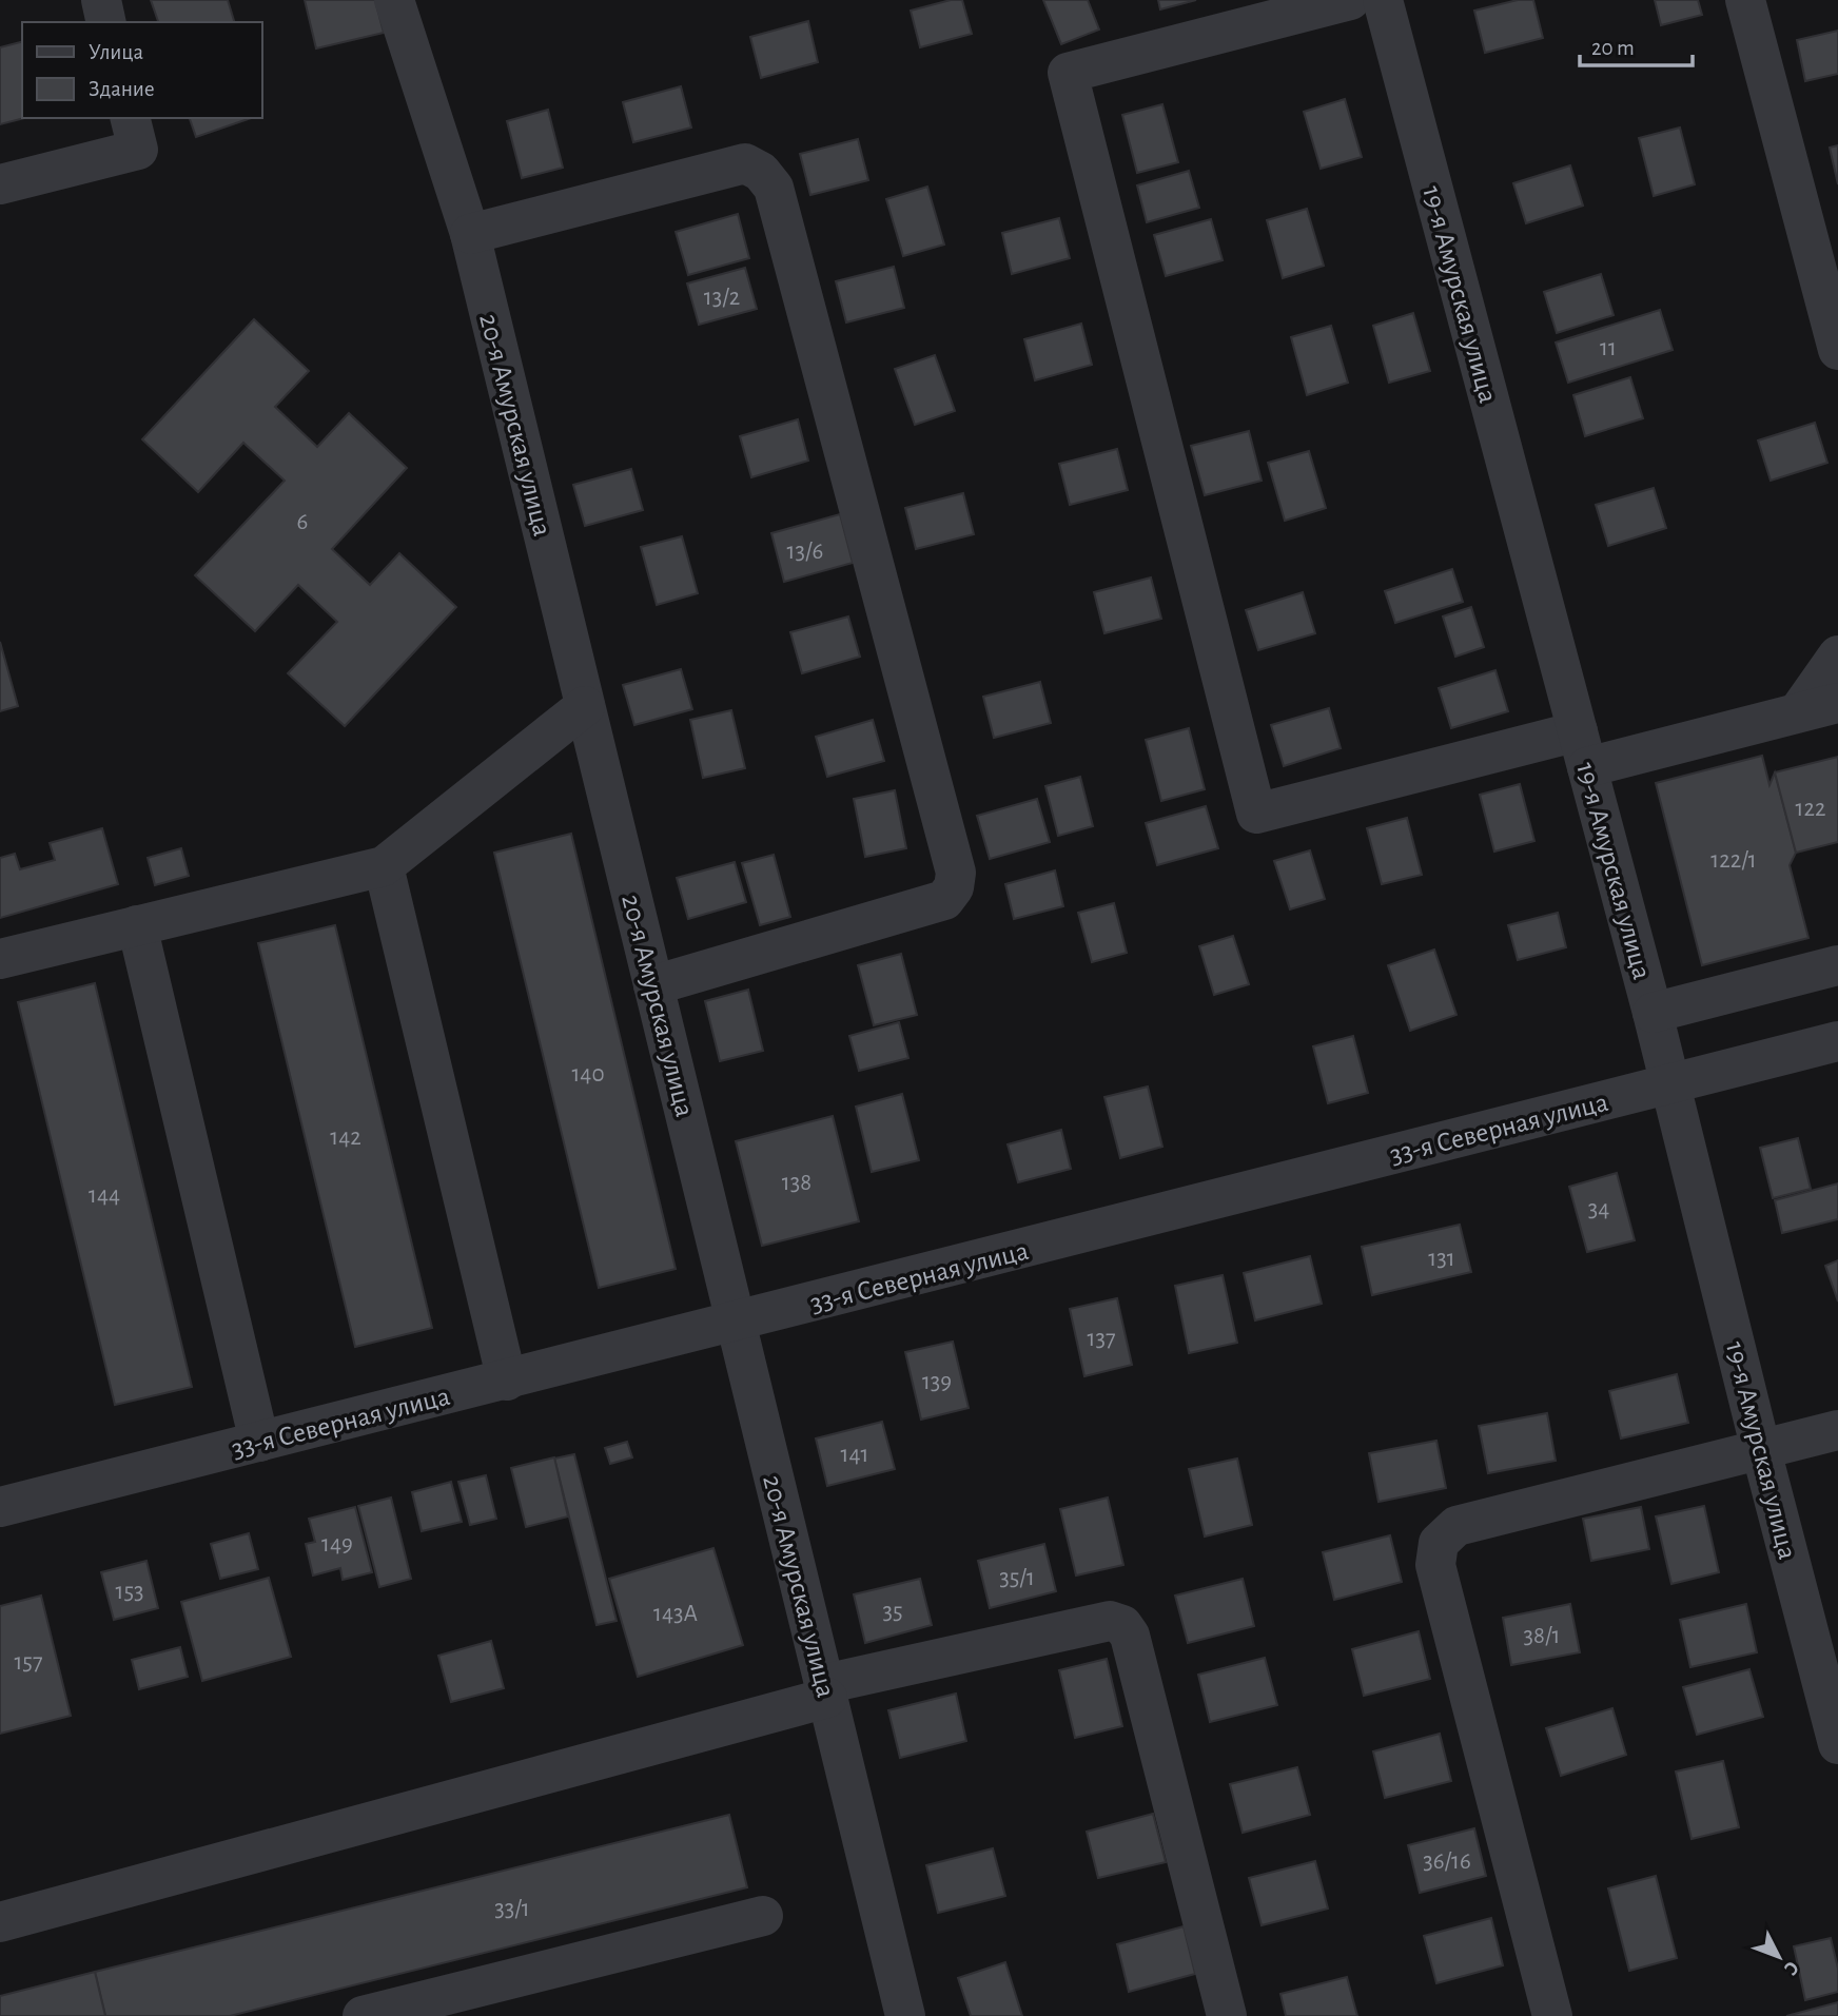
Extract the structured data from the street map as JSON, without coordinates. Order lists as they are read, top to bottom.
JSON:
{
  "streets": {
    "street": ["19-я Амурская улица", "20-я Амурская улица", "33-я Северная улица"]
  },
  "crossings": [
    ["19-я Амурская улица", "33-я Северная улица"],
    ["20-я Амурская улица", "33-я Северная улица"]
  ],
  "house_numbers": [
    "13/2",
    "11",
    "6",
    "13/6",
    "122",
    "122/1",
    "140",
    "142",
    "138",
    "144",
    "34",
    "131",
    "137",
    "139",
    "141",
    "149",
    "35/1",
    "153",
    "35",
    "143А",
    "38/1",
    "157",
    "36/16",
    "33/1"
  ],
  "legend": ["Улица", "Здание"],
  "scale_bar": "20 m",
  "north": "bottom right"
}
